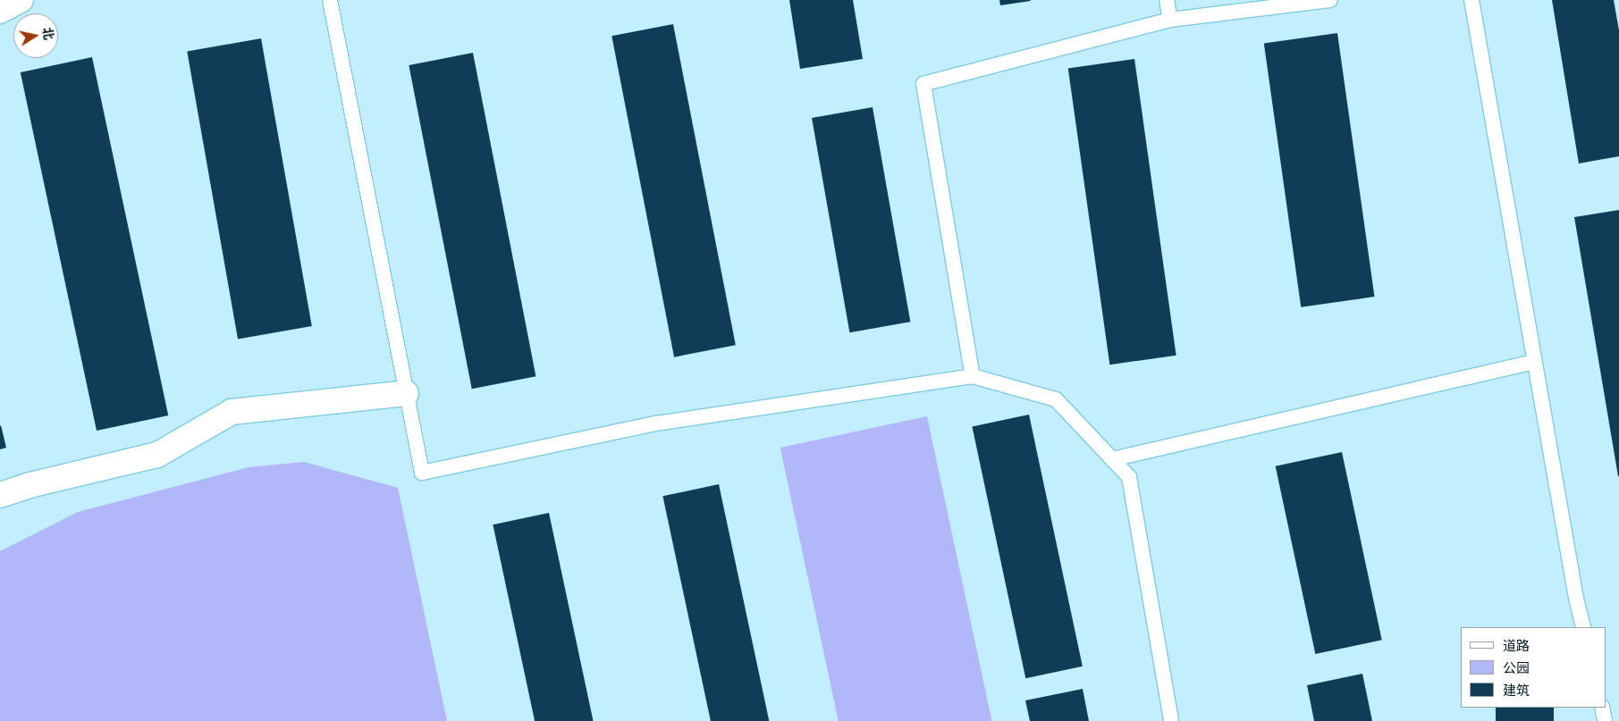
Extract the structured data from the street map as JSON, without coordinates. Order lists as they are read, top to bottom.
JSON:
{
  "legend": ["道路", "公园", "建筑"],
  "north": "right"
}
